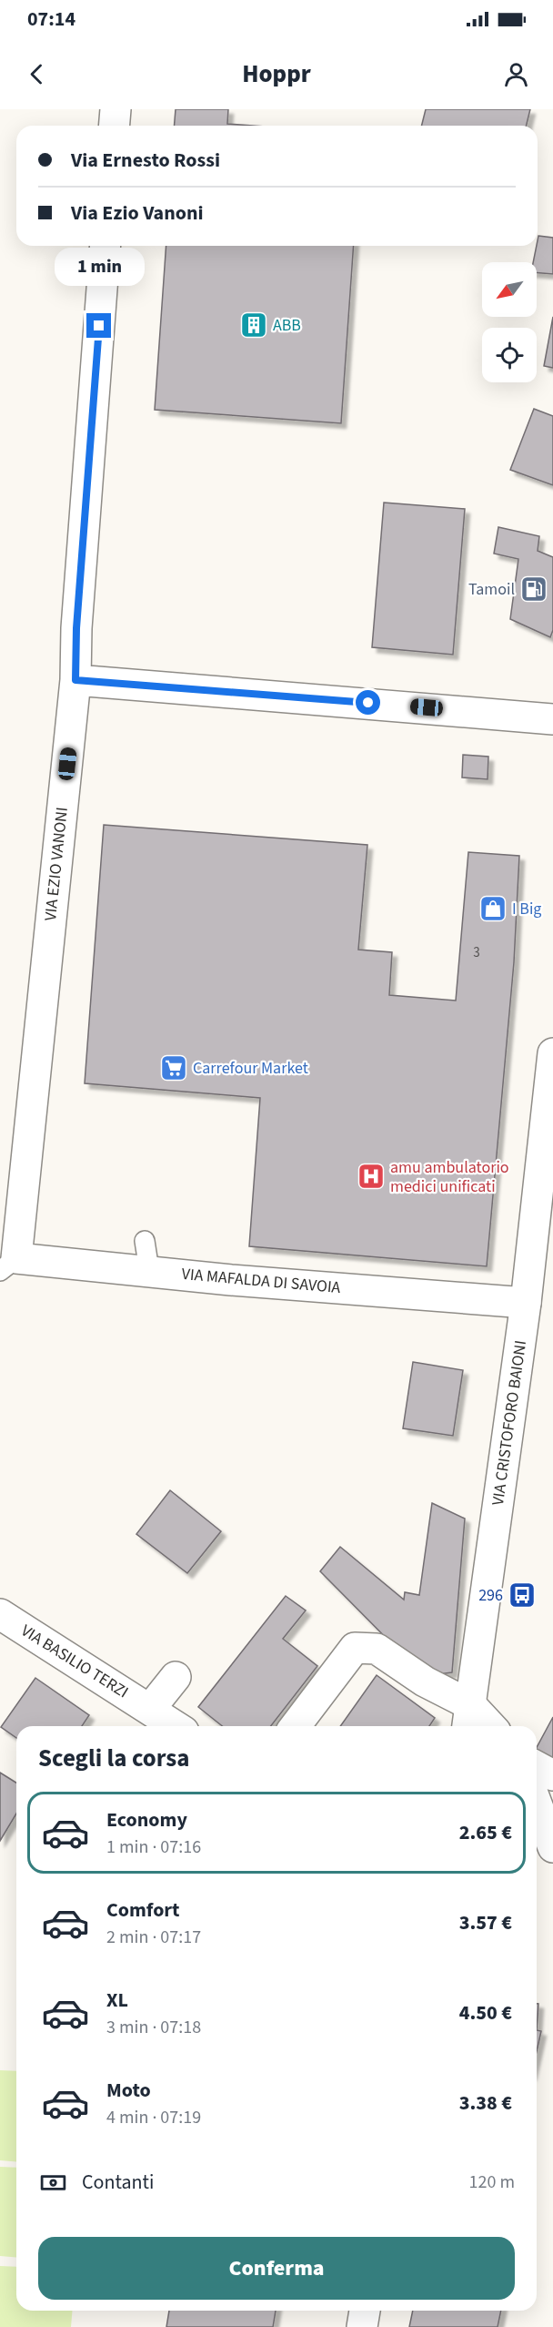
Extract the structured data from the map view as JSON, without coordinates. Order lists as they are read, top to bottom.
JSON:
{
  "streets": {
    "street": [
      "VIA EZIO VANONI",
      "VIA MAFALDA DI SAVOIA",
      "VIA CRISTOFORO BAIONI",
      "VIA BASILIO TERZI"
    ]
  },
  "crossings": [
    ["VIA EZIO VANONI", "VIA MAFALDA DI SAVOIA"],
    ["VIA MAFALDA DI SAVOIA", "VIA CRISTOFORO BAIONI"]
  ],
  "places": {
    "building": ["ABB"],
    "fuel station": ["Tamoil"],
    "shop": ["I Big"],
    "supermarket": ["Carrefour Market"],
    "hospital": ["amu ambulatorio medici unificati"],
    "bus stop": ["296"]
  },
  "house_numbers": ["3"],
  "north": "bottom left",
  "page": {
    "status": "07:14",
    "header": "Hoppr",
    "banner": ["Via Ernesto Rossi", "Via Ezio Vanoni"],
    "bubble": "1 min",
    "heading": "Scegli la corsa",
    "list": [
      {
        "name": "Economy",
        "note": "1 min · 07:16",
        "value": "2.65 €"
      },
      {
        "name": "Comfort",
        "note": "2 min · 07:17",
        "value": "3.57 €"
      },
      {
        "name": "XL",
        "note": "3 min · 07:18",
        "value": "4.50 €"
      },
      {
        "name": "Moto",
        "note": "4 min · 07:19",
        "value": "3.38 €"
      }
    ],
    "pay": ["Contanti", "120 m"],
    "buttons": "Conferma"
  }
}
